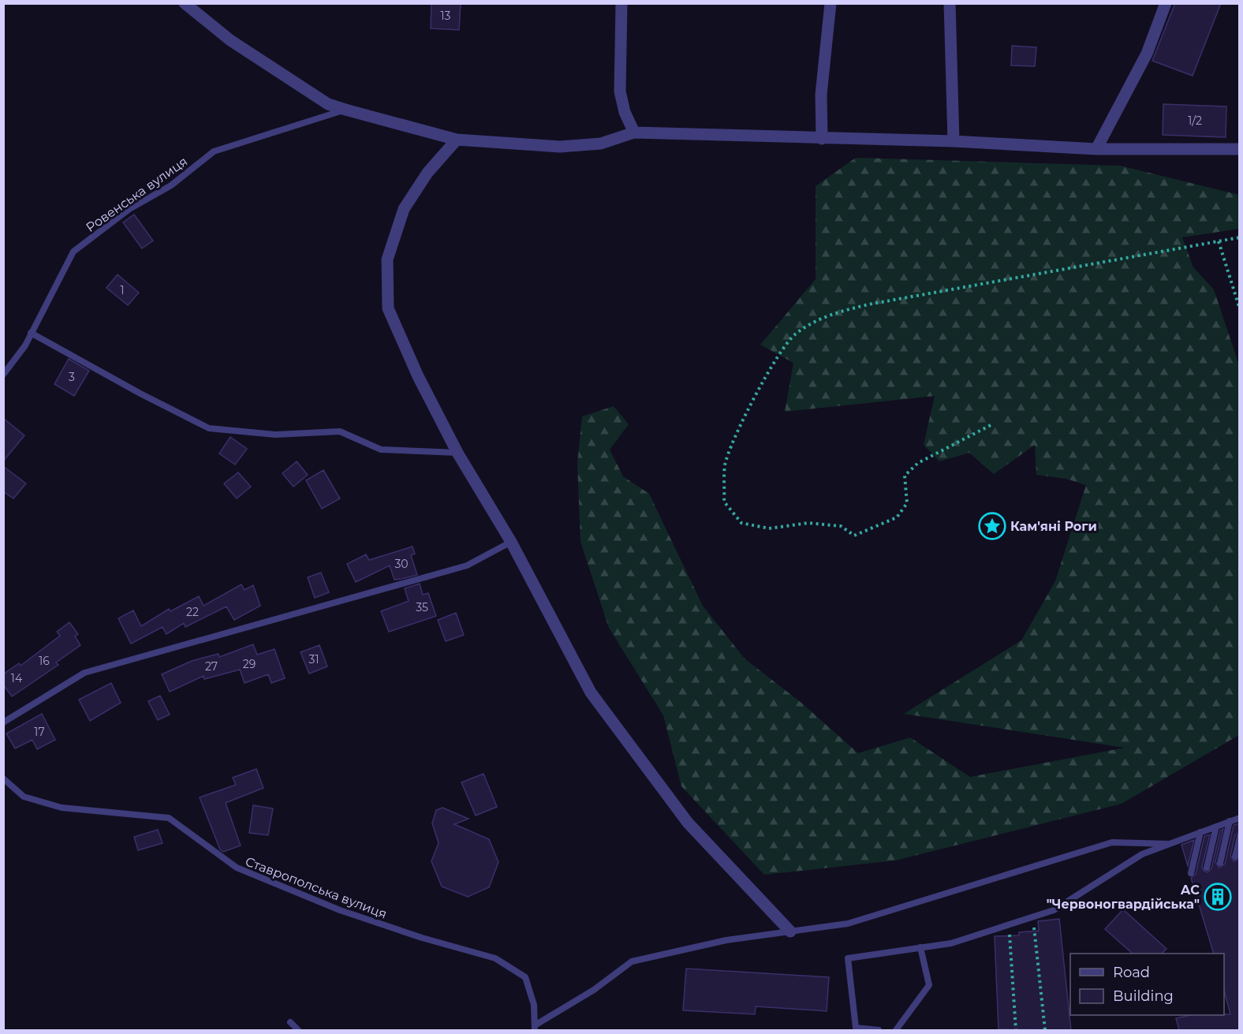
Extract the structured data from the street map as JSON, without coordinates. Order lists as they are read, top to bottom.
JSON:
{
  "streets": {
    "lane": ["Ровенська вулиця", "Ставрополська вулиця"]
  },
  "places": {
    "place": ["Кам'яні Роги"],
    "building": ["АС \"Червоногвардійська\""]
  },
  "house_numbers": [
    "13",
    "1/2",
    "1",
    "3",
    "30",
    "35",
    "22",
    "31",
    "16",
    "29",
    "27",
    "14",
    "17"
  ],
  "legend": ["Road", "Building"]
}
